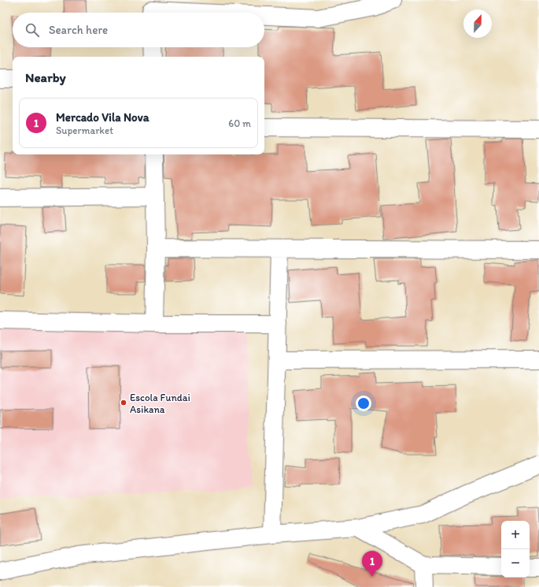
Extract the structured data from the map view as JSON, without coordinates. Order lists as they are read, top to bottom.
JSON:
{
  "places": ["Escola Fundai Asikana"],
  "north": "top",
  "page": {
    "search": "Search here",
    "heading": "Nearby",
    "list": [
      {
        "mark": "1",
        "name": "Mercado Vila Nova",
        "note": "Supermarket",
        "value": "60 m"
      }
    ],
    "map_buttons": ["+", "−"],
    "pins": "1"
  }
}
